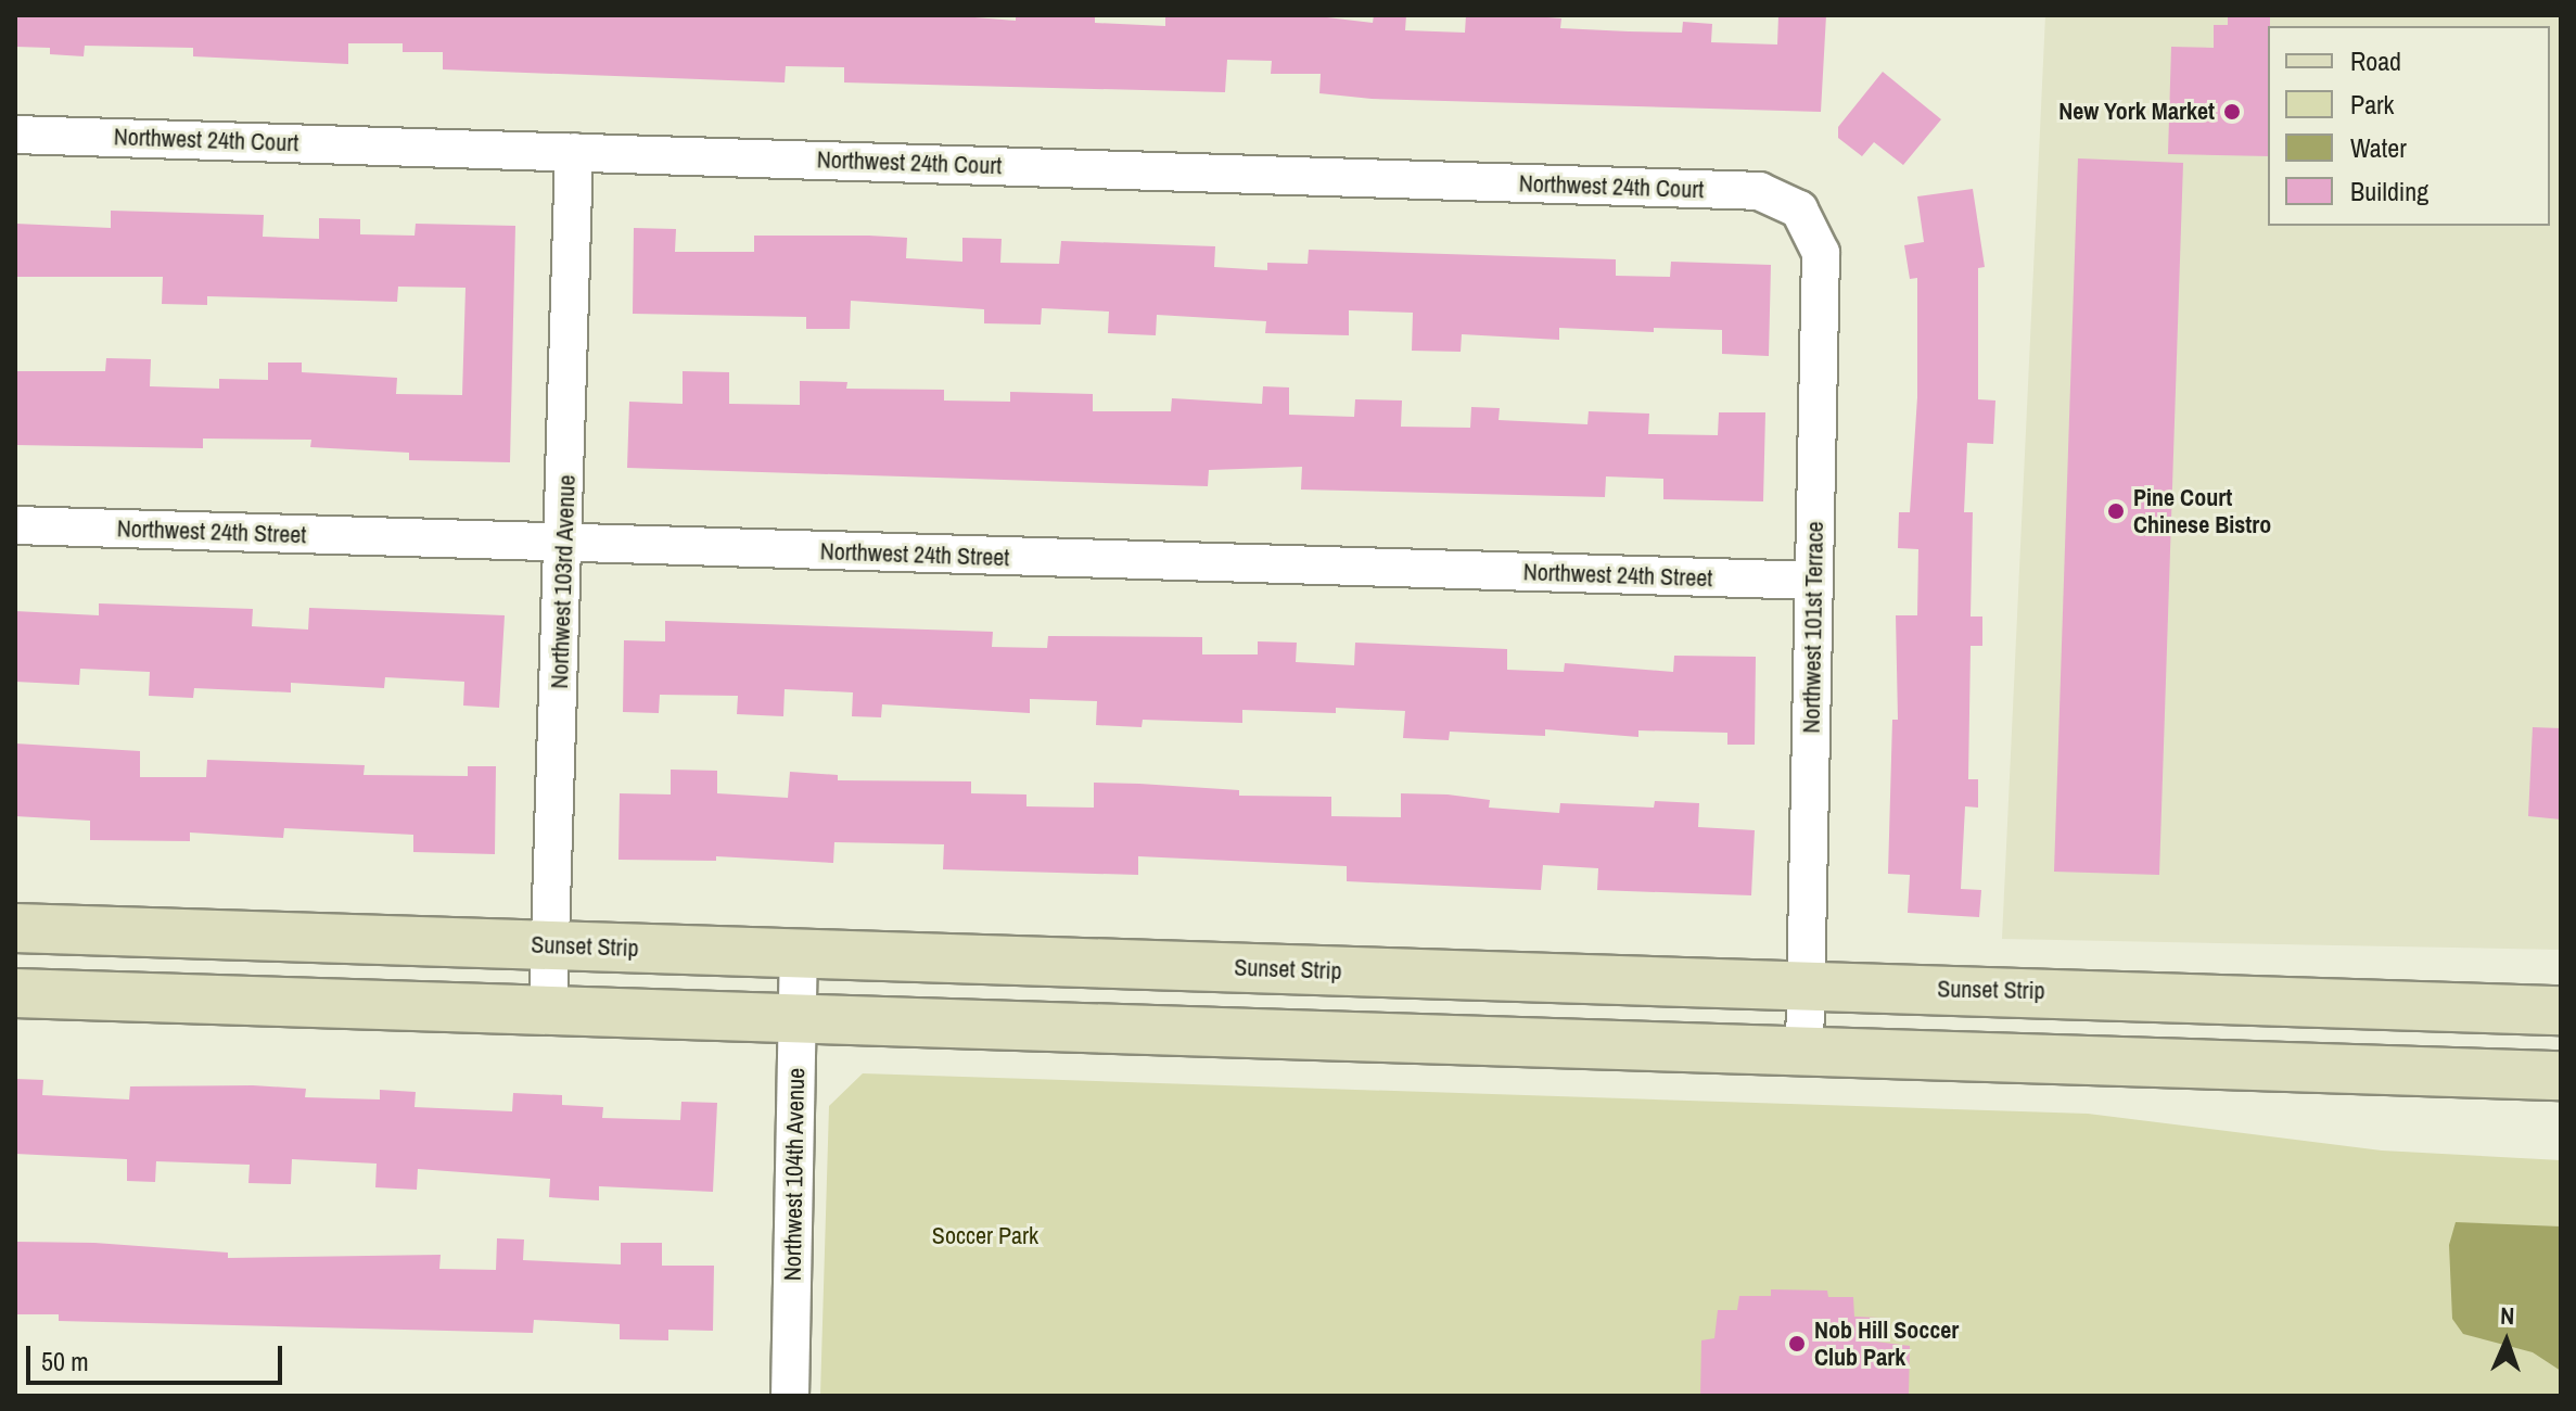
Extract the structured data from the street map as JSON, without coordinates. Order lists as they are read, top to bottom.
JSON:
{
  "streets": {
    "street": [
      "Northwest 24th Court",
      "Northwest 24th Street",
      "Northwest 103rd Avenue",
      "Northwest 101st Terrace",
      "Sunset Strip",
      "Northwest 104th Avenue"
    ]
  },
  "crossings": [
    ["Northwest 24th Court", "Northwest 103rd Avenue"],
    ["Northwest 24th Court", "Northwest 101st Terrace"],
    ["Northwest 24th Street", "Northwest 103rd Avenue"],
    ["Northwest 24th Street", "Northwest 101st Terrace"],
    ["Northwest 103rd Avenue", "Sunset Strip"],
    ["Northwest 101st Terrace", "Sunset Strip"],
    ["Sunset Strip", "Northwest 104th Avenue"]
  ],
  "parks": ["Soccer Park"],
  "places": ["New York Market", "Pine Court Chinese Bistro", "Nob Hill Soccer Club Park"],
  "legend": [
    "Road",
    "Park",
    "Water",
    "Building"
  ],
  "scale_bar": "50 m",
  "north": "top"
}
